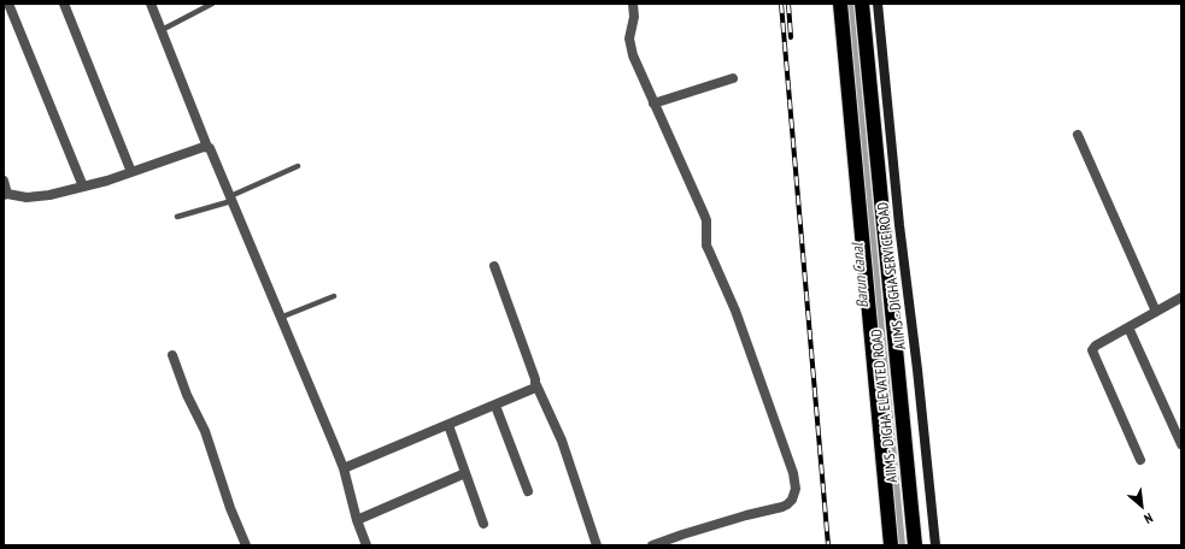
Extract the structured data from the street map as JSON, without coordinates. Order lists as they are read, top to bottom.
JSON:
{
  "streets": {
    "highway": ["AIIMS- DIGHA ELEVATED ROAD"],
    "main road": ["AIIMS - DIGHA SERVICE ROAD"]
  },
  "water": ["Barun Canal"],
  "north": "bottom right"
}
